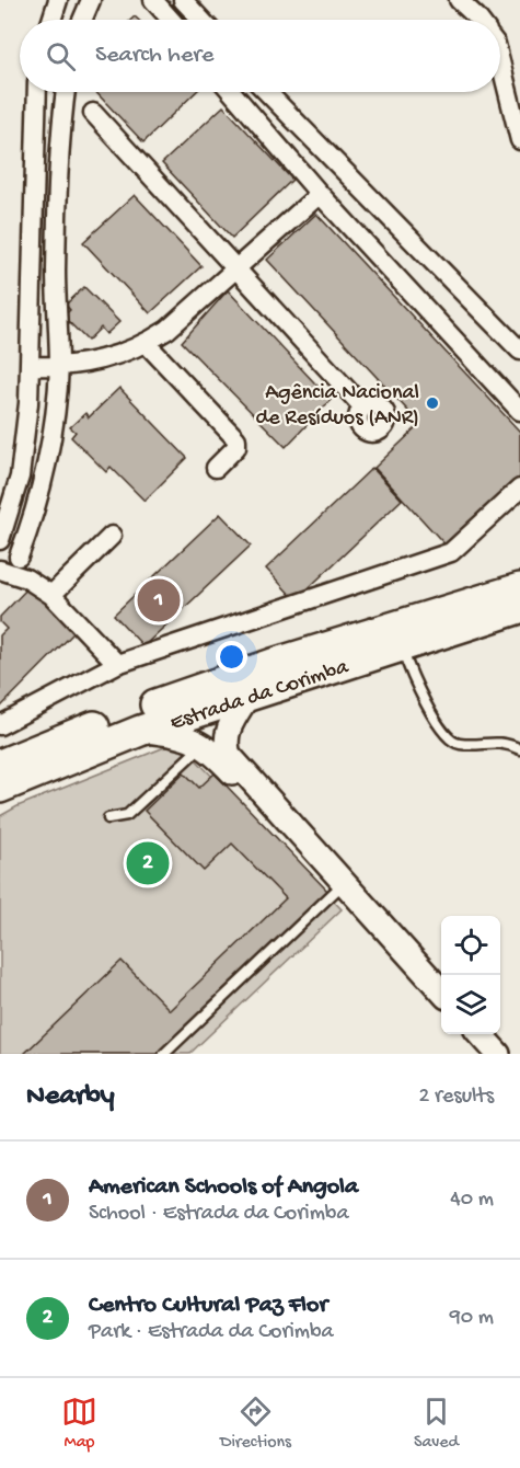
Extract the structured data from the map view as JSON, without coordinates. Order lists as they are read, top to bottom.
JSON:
{
  "streets": {
    "main road": ["Estrada da Corimba"]
  },
  "places": ["Agência Nacional de Resíduos (ANR)"],
  "page": {
    "search": "Search here",
    "pins": ["1", "2"],
    "heading": ["Nearby", "2 results"],
    "list": [
      {
        "mark": "1",
        "name": "American Schools of Angola",
        "note": "School · Estrada da Corimba",
        "value": "40 m"
      },
      {
        "mark": "2",
        "name": "Centro Cultural Paz Flor",
        "note": "Park · Estrada da Corimba",
        "value": "90 m"
      }
    ],
    "nav": ["Map", "Directions", "Saved"]
  }
}
